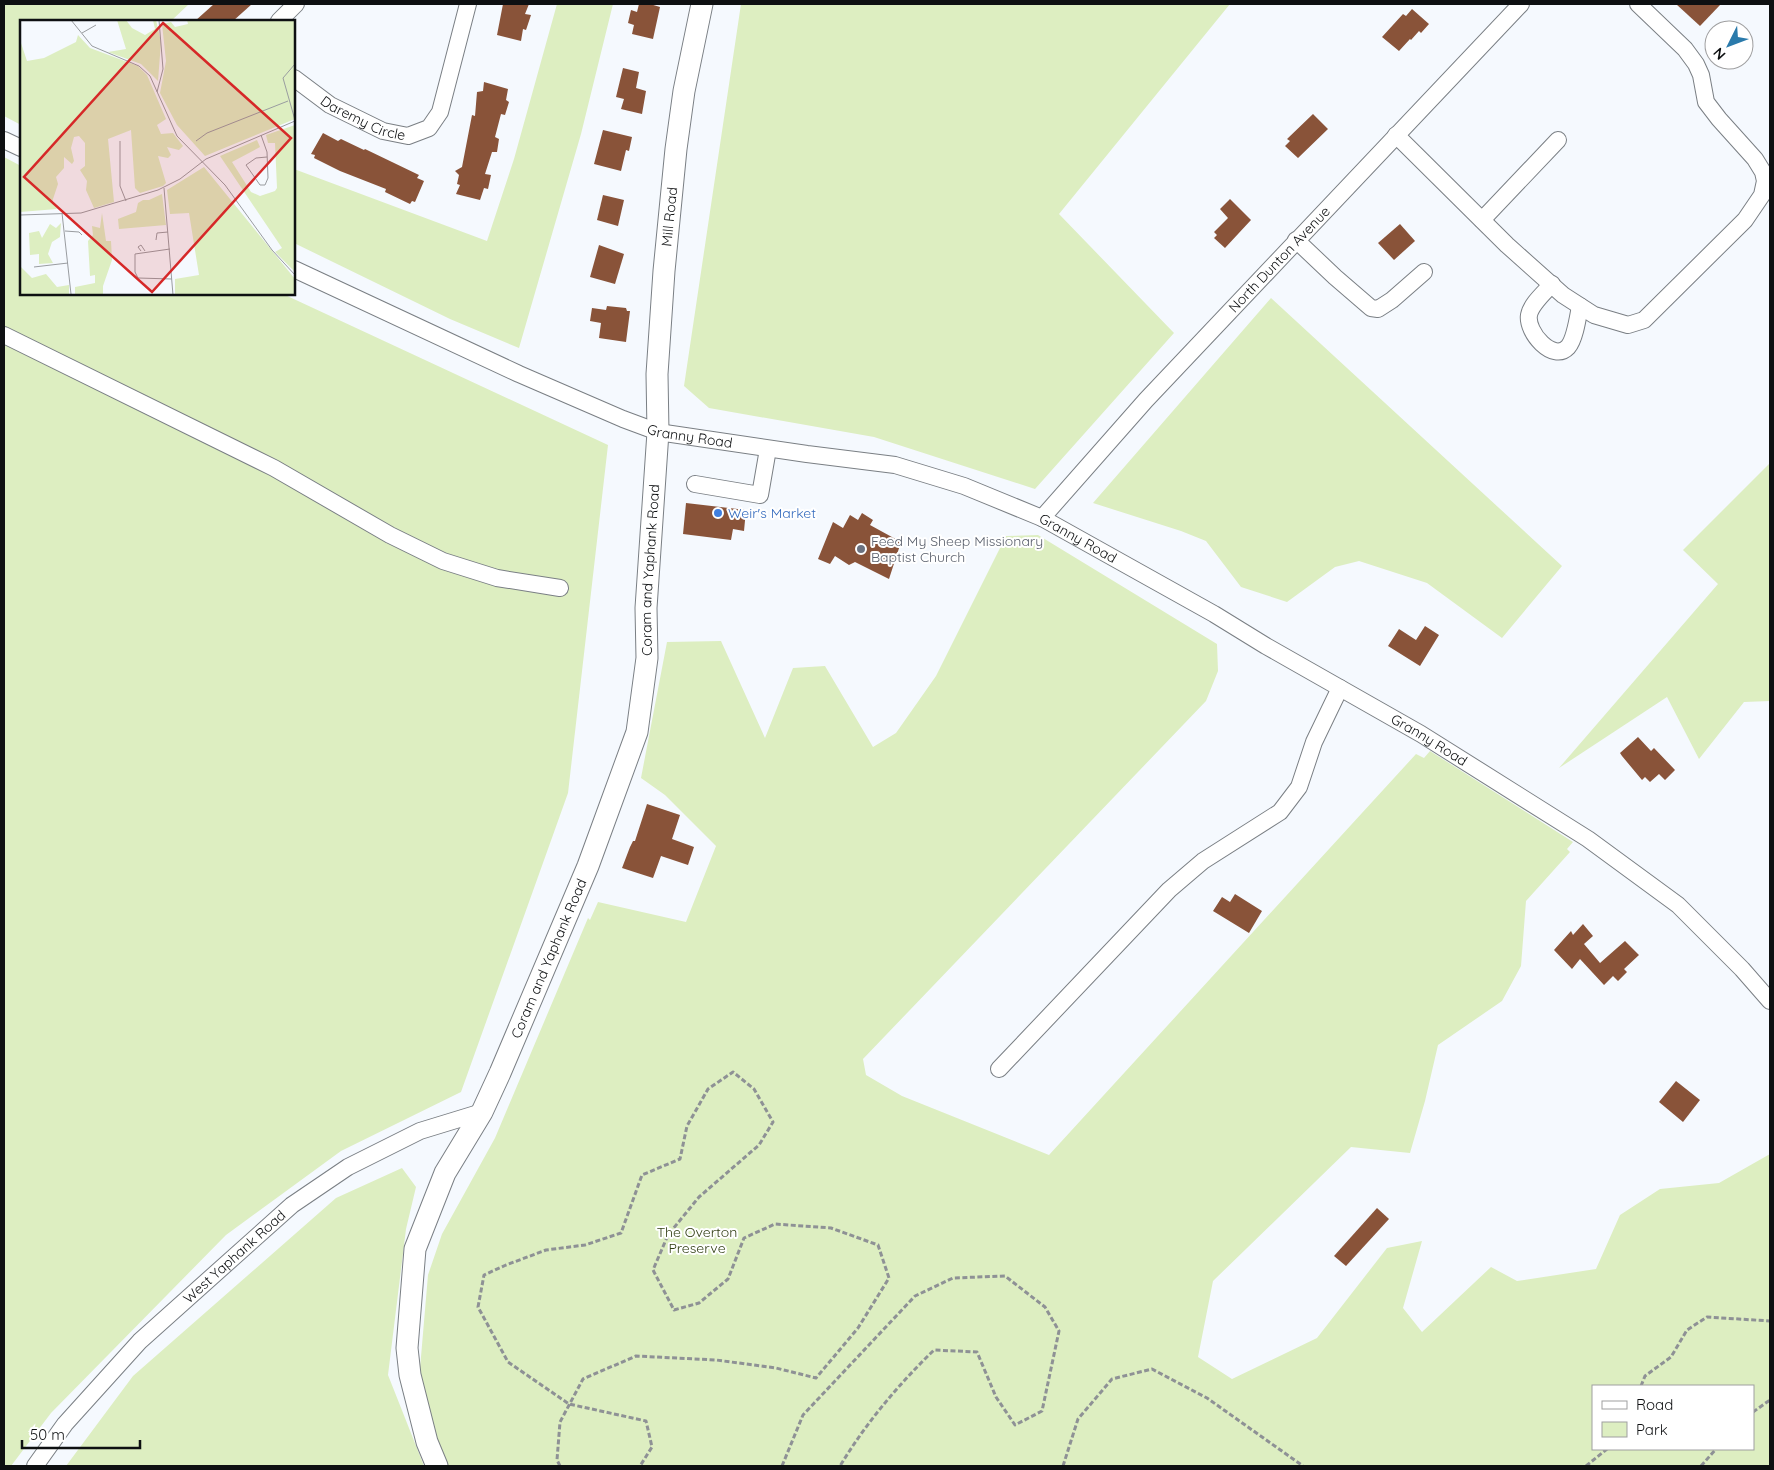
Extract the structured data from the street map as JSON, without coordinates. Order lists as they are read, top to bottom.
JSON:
{
  "streets": {
    "main road": ["Mill Road", "Coram and Yaphank Road"],
    "street": [
      "Daremy Circle",
      "North Dunton Avenue",
      "Granny Road",
      "West Yaphank Road"
    ]
  },
  "crossings": [
    ["Mill Road", "Granny Road"],
    ["Mill Road", "Coram and Yaphank Road"],
    ["North Dunton Avenue", "Granny Road"],
    ["Granny Road", "Coram and Yaphank Road"],
    ["Coram and Yaphank Road", "West Yaphank Road"]
  ],
  "parks": ["The Overton Preserve"],
  "places": ["Weir's Market", "Feed My Sheep Missionary Baptist Church"],
  "legend": ["Road", "Park"],
  "scale_bar": "50 m",
  "north": "bottom left"
}
